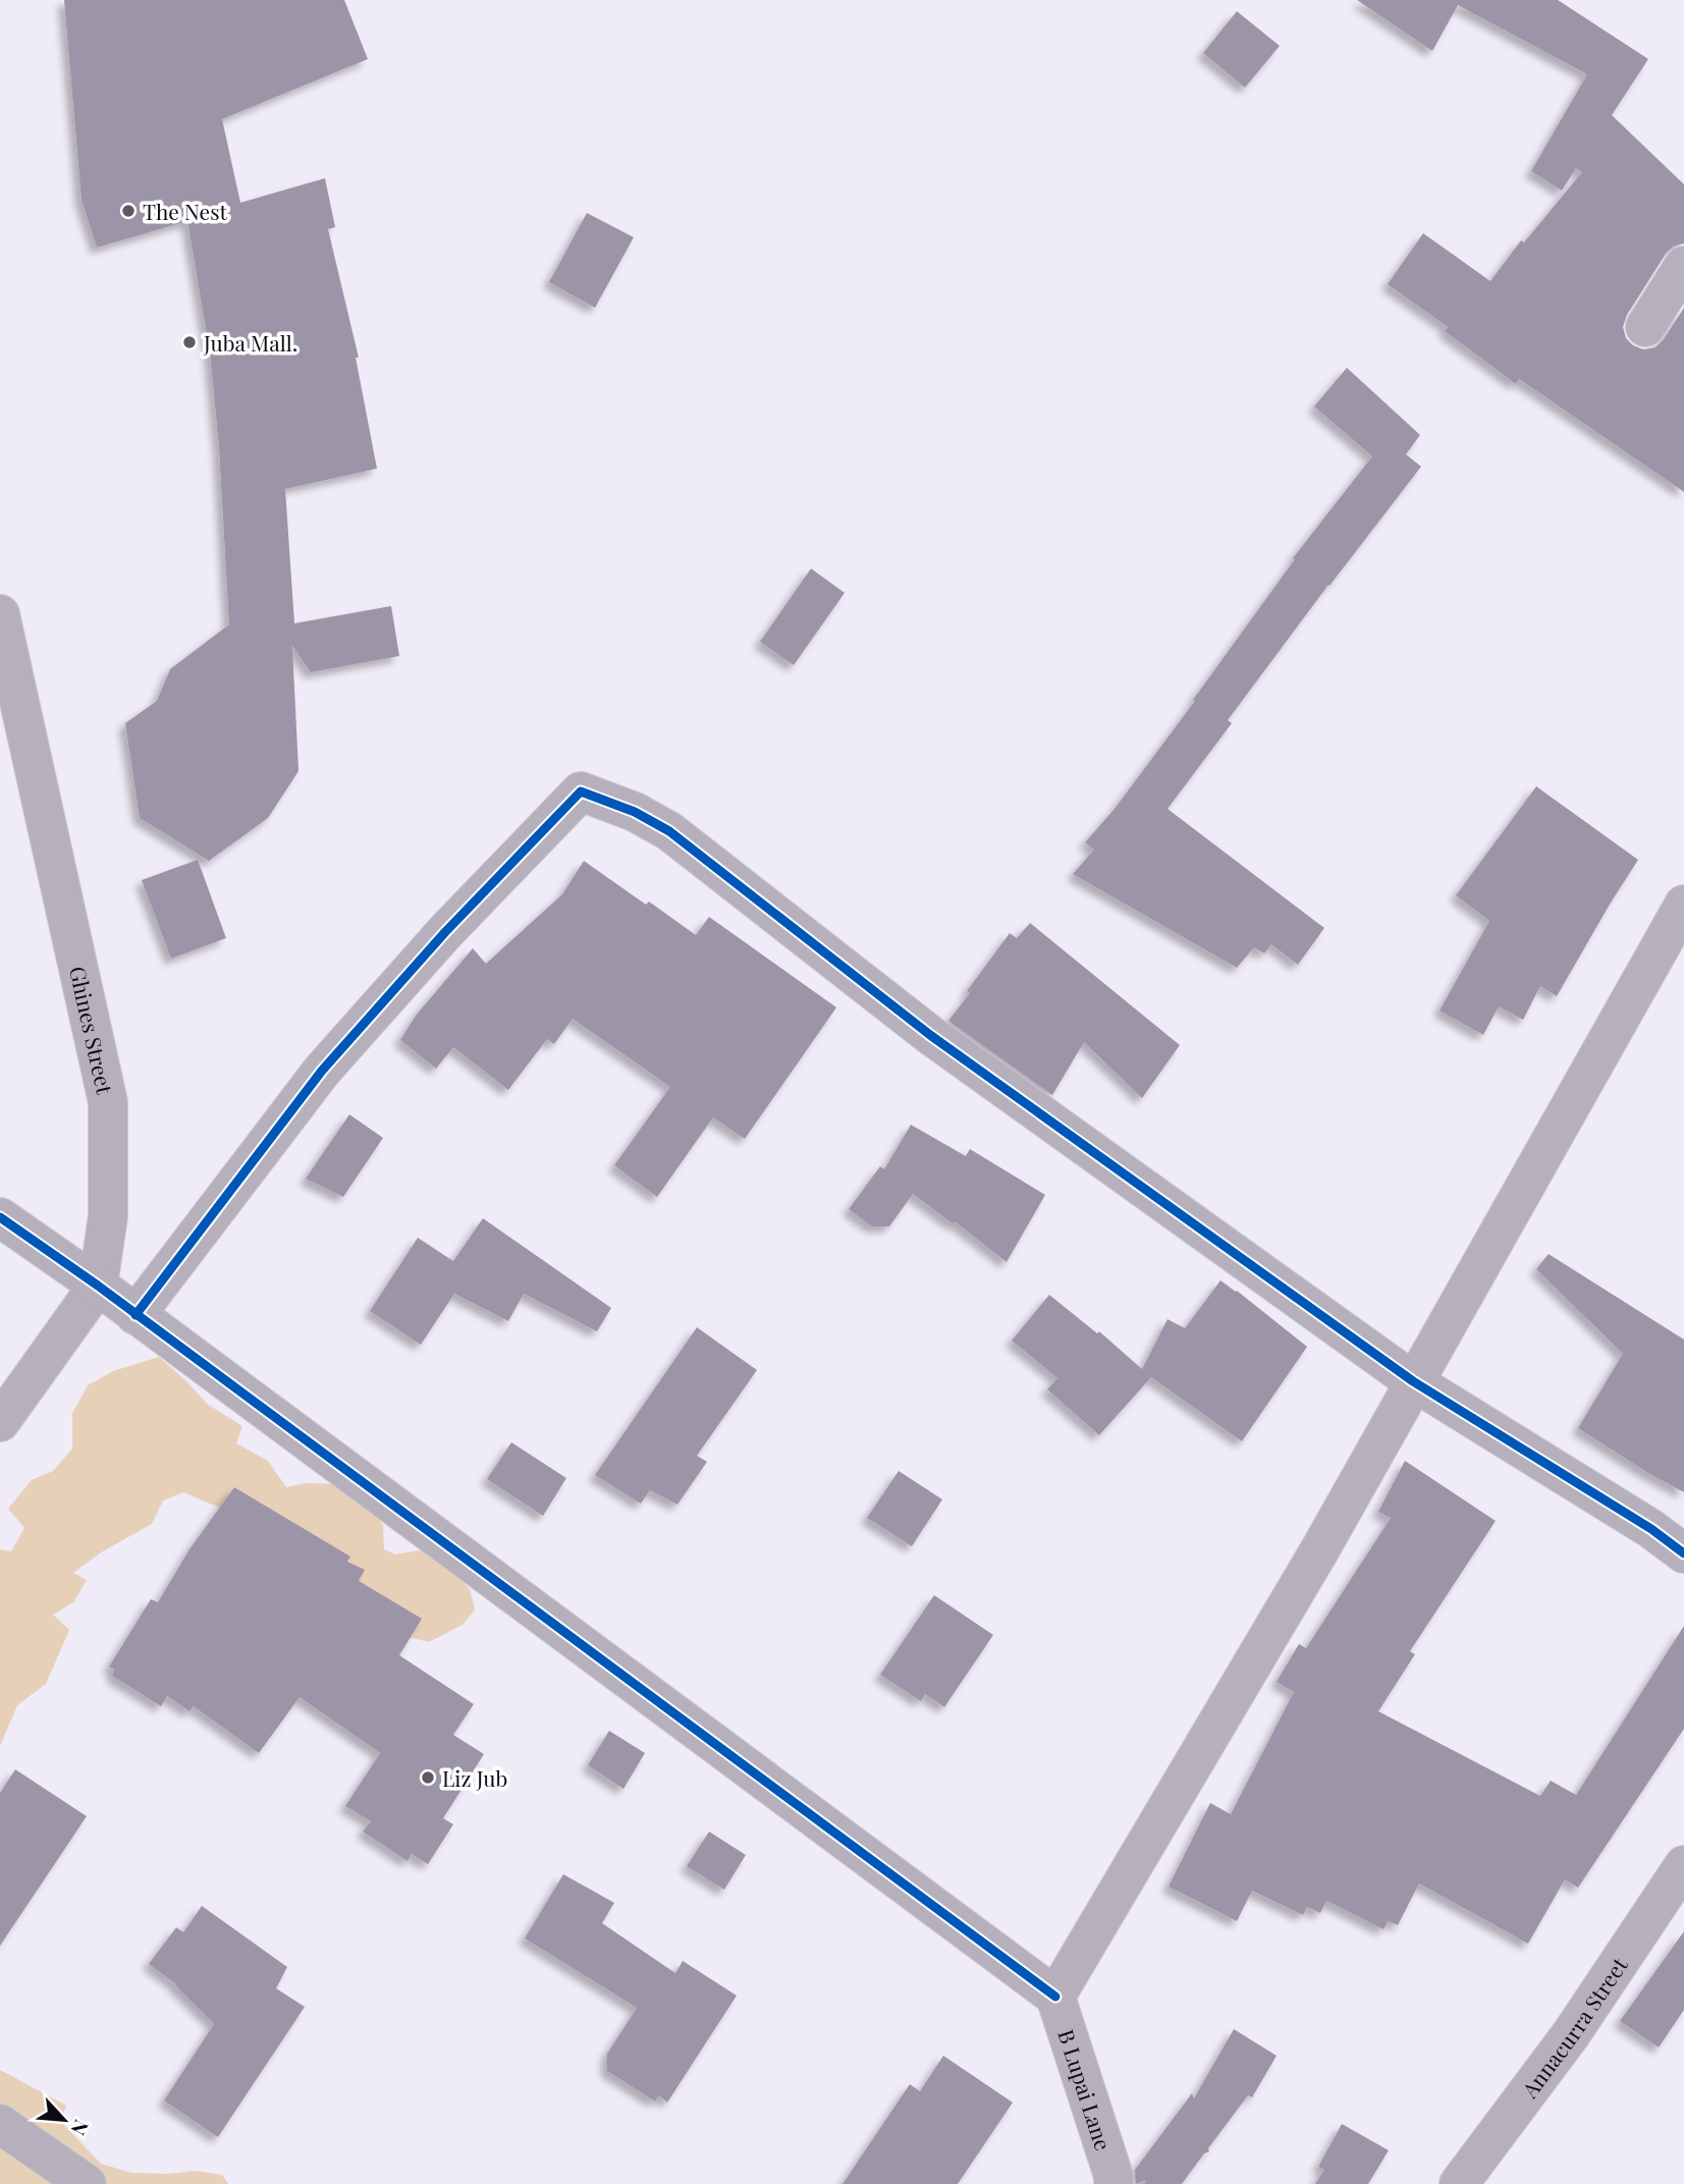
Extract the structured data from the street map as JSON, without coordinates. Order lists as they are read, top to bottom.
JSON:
{
  "streets": {
    "street": ["Ghines Street", "Annacurra Street", "B Lupai Lane"]
  },
  "places": ["The Nest", "Juba Mall.", "Liz Jub"],
  "north": "bottom right"
}
